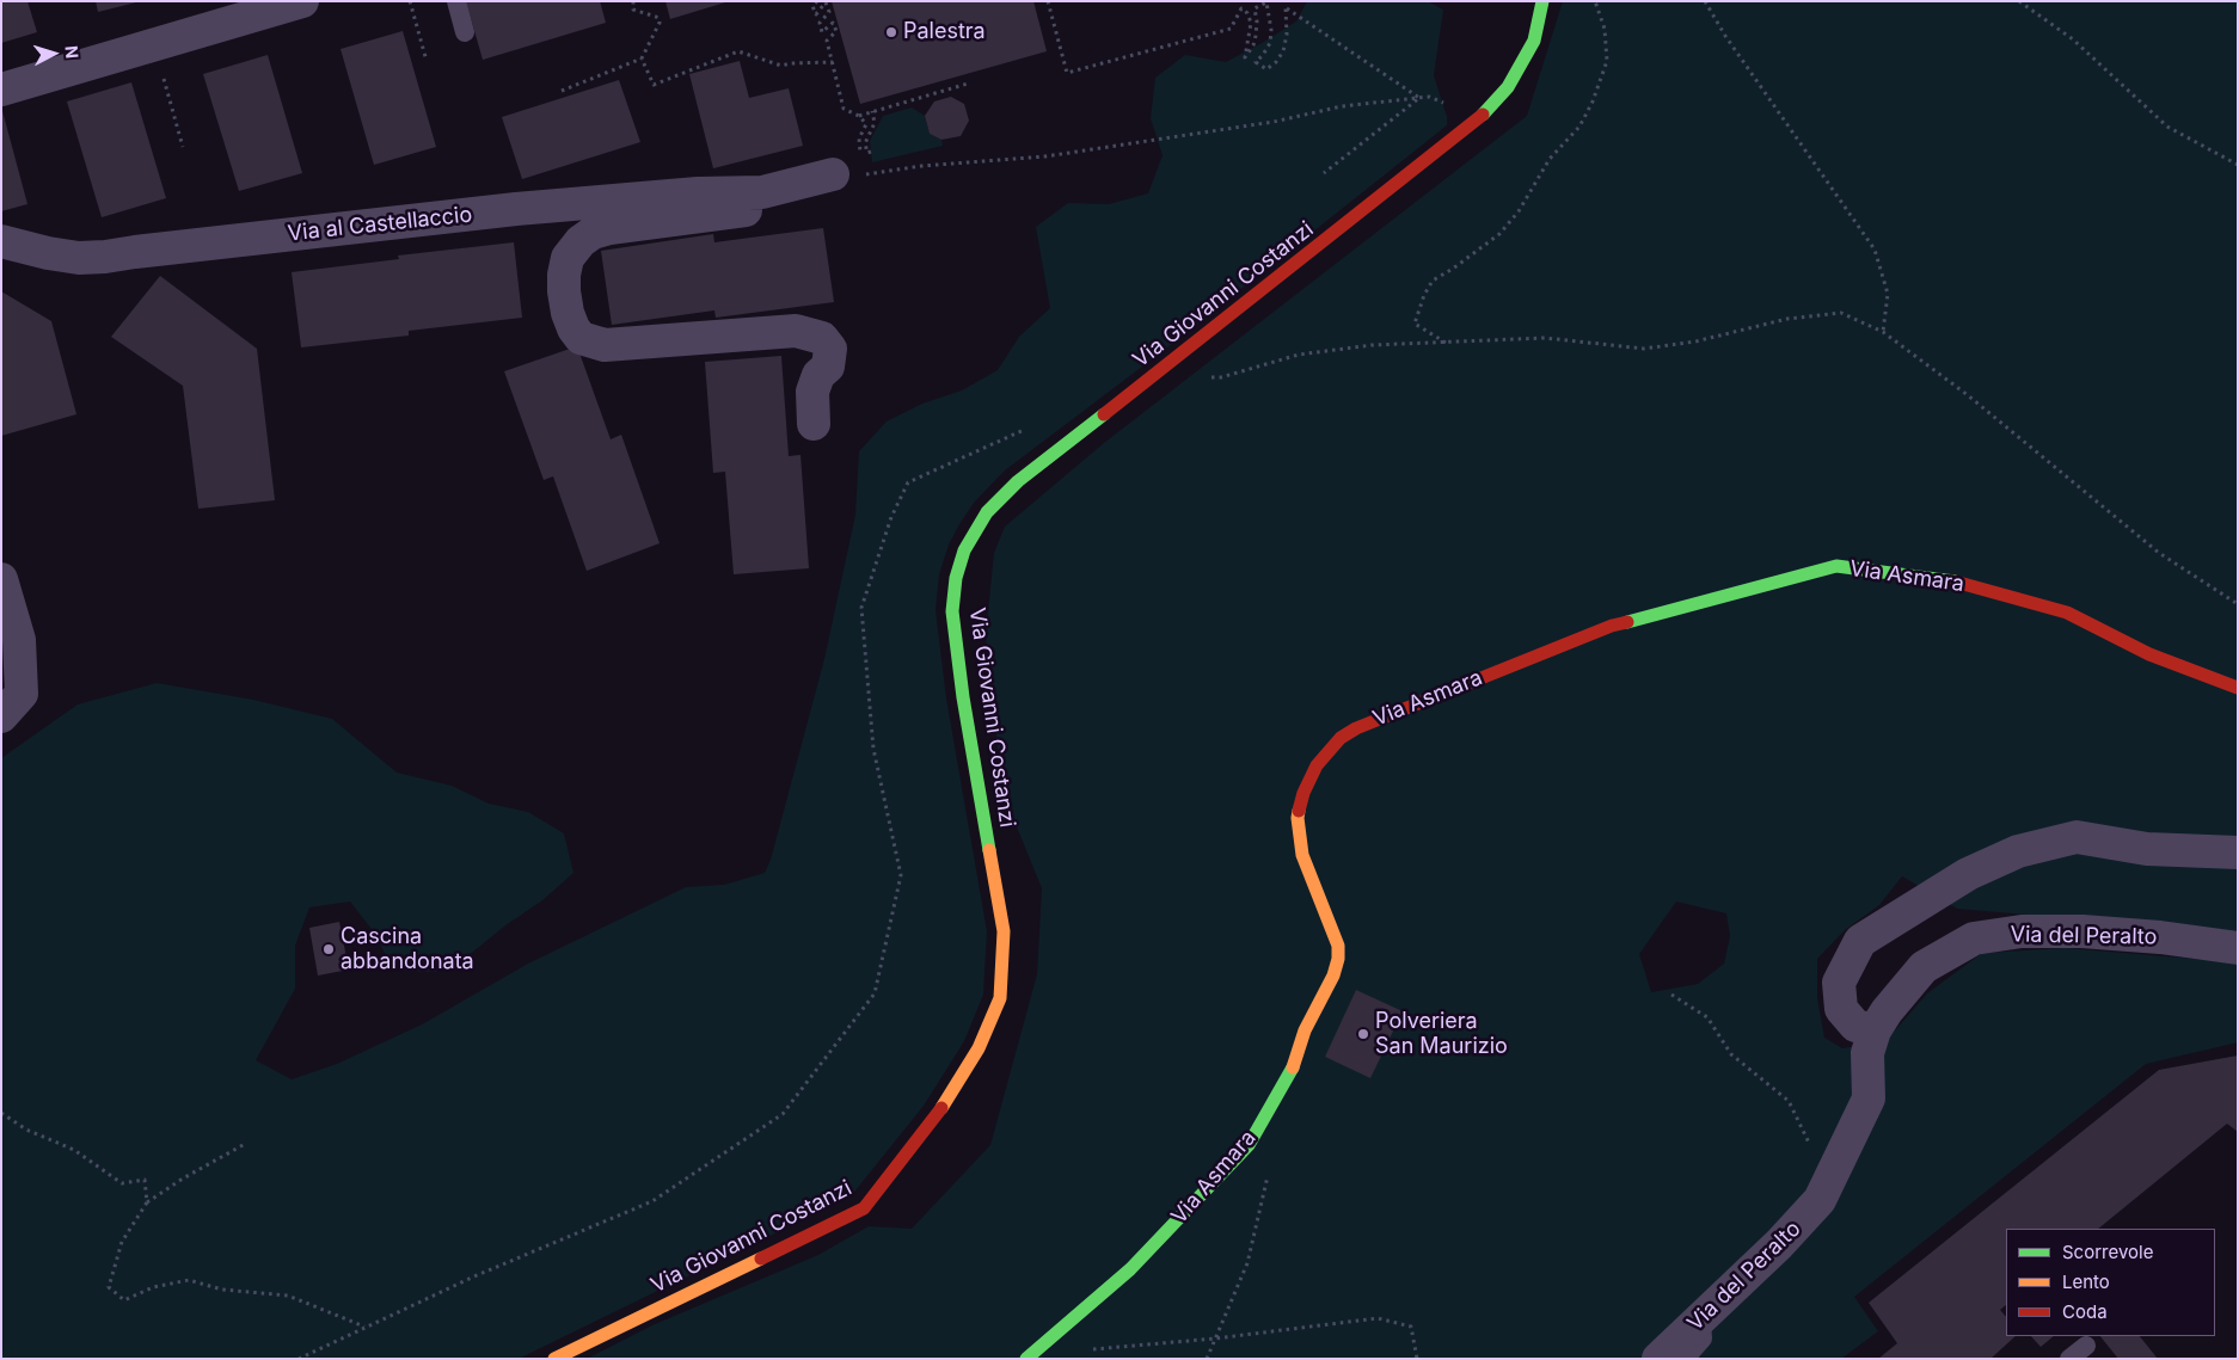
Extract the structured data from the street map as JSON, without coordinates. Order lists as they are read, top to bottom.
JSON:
{
  "streets": {
    "street": [
      "Via al Castellaccio",
      "Via Giovanni Costanzi",
      "Via Asmara",
      "Via del Peralto"
    ]
  },
  "places": ["Palestra", "Cascina abbandonata", "Polveriera San Maurizio"],
  "legend": ["Scorrevole", "Lento", "Coda"],
  "north": "right"
}
